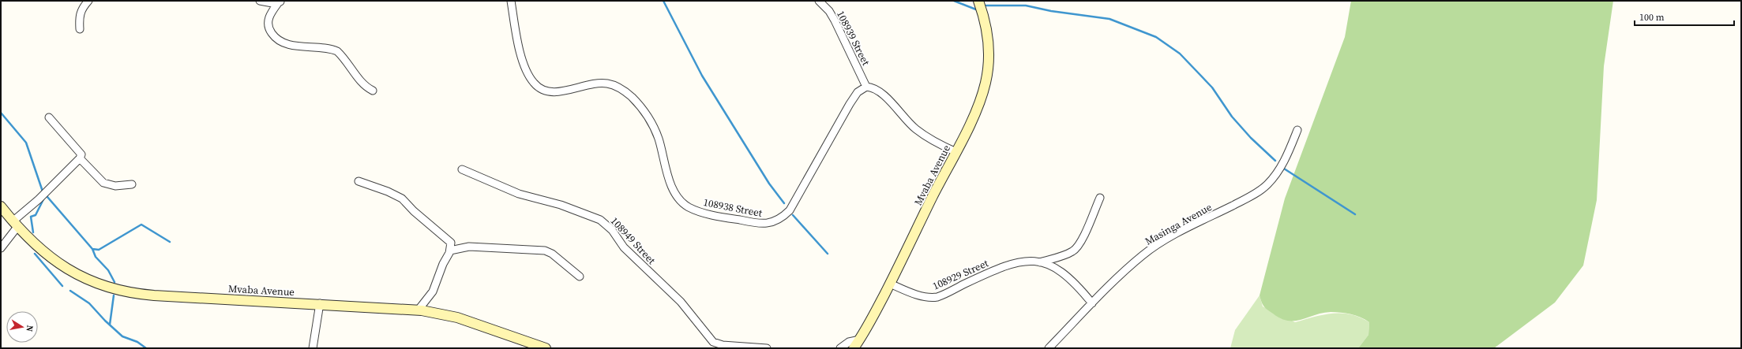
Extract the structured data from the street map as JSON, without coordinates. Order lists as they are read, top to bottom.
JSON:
{
  "streets": {
    "street": [
      "108939 Street",
      "Mvaba Avenue",
      "108938 Street",
      "Masinga Avenue",
      "108949 Street",
      "108929 Street"
    ]
  },
  "crossings": [
    ["108939 Street", "108938 Street"],
    ["Mvaba Avenue", "108929 Street"],
    ["Masinga Avenue", "108929 Street"]
  ],
  "scale_bar": "100 m",
  "north": "right"
}
